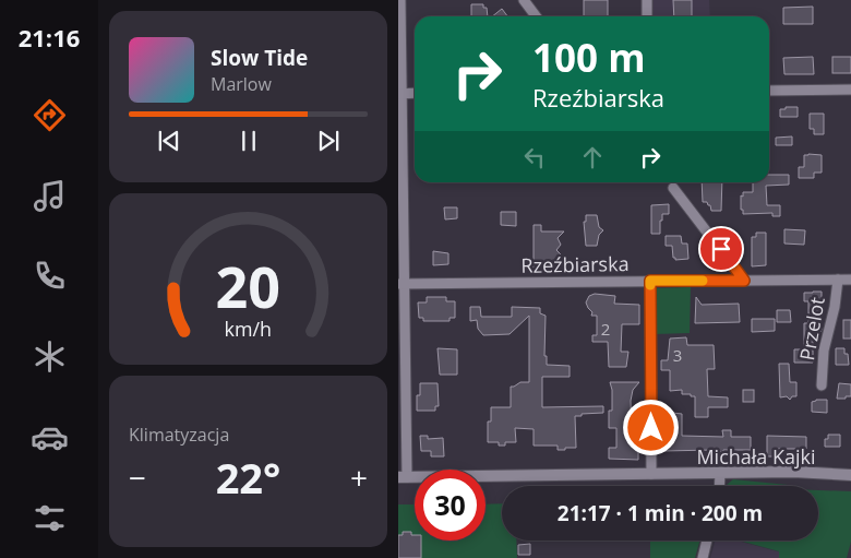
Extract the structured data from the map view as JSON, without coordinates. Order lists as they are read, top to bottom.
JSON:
{
  "streets": {
    "street": ["Rzeźbiarska", "Przelot", "Michała Kajki"]
  },
  "crossings": [
    ["Rzeźbiarska", "Przelot"]
  ],
  "house_numbers": ["2", "3"],
  "page": {
    "tabs": "21:16",
    "turn": ["100 m", "Rzeźbiarska"],
    "song": ["Slow Tide", "Marlow"],
    "tile": "Klimatyzacja",
    "heat": ["−", "22°", "+"],
    "limit": "30",
    "trip": "21:17 · 1 min · 200 m",
    "gauge": ["20", "km/h"]
  }
}
